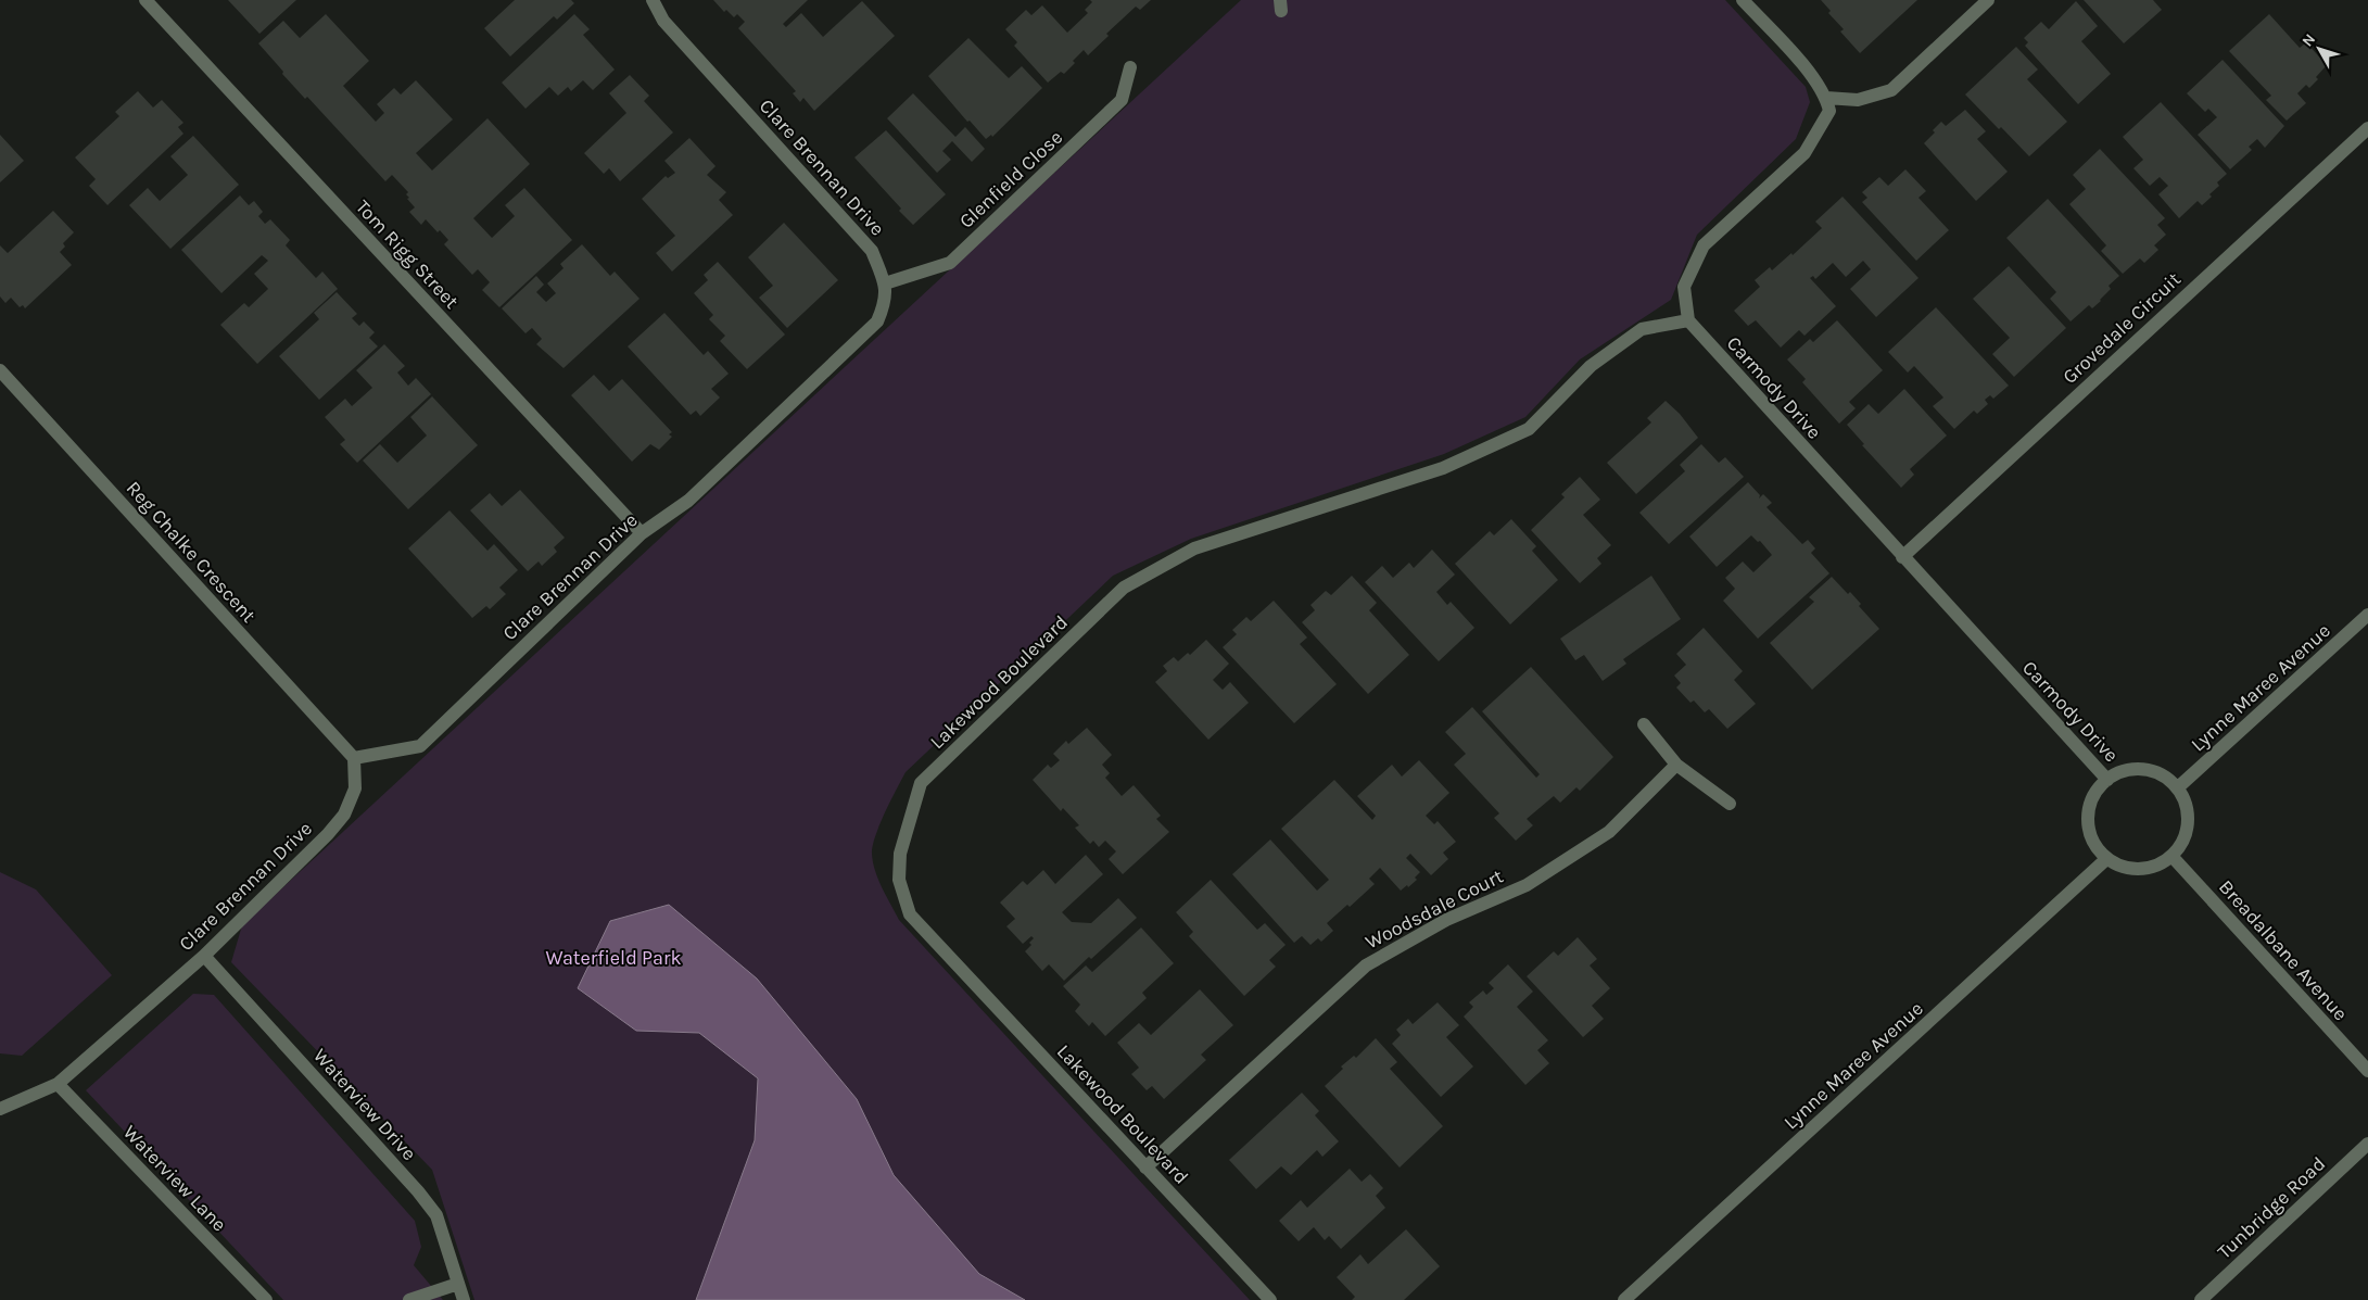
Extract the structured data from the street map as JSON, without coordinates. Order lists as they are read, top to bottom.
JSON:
{
  "streets": {
    "street": [
      "Clare Brennan Drive",
      "Glenfield Close",
      "Tom Rigg Street",
      "Grovedale Circuit",
      "Carmody Drive",
      "Reg Chalke Crescent",
      "Lakewood Boulevard",
      "Lynne Maree Avenue",
      "Woodsdale Court",
      "Breadalbane Avenue",
      "Waterview Drive",
      "Waterview Lane",
      "Tunbridge Road"
    ]
  },
  "crossings": [
    ["Clare Brennan Drive", "Glenfield Close"],
    ["Clare Brennan Drive", "Tom Rigg Street"],
    ["Clare Brennan Drive", "Reg Chalke Crescent"],
    ["Clare Brennan Drive", "Waterview Drive"],
    ["Clare Brennan Drive", "Waterview Lane"],
    ["Grovedale Circuit", "Carmody Drive"],
    ["Carmody Drive", "Lakewood Boulevard"],
    ["Carmody Drive", "Lynne Maree Avenue"],
    ["Carmody Drive", "Breadalbane Avenue"],
    ["Lakewood Boulevard", "Woodsdale Court"],
    ["Lynne Maree Avenue", "Breadalbane Avenue"]
  ],
  "parks": ["Waterfield Park"],
  "north": "top left"
}
